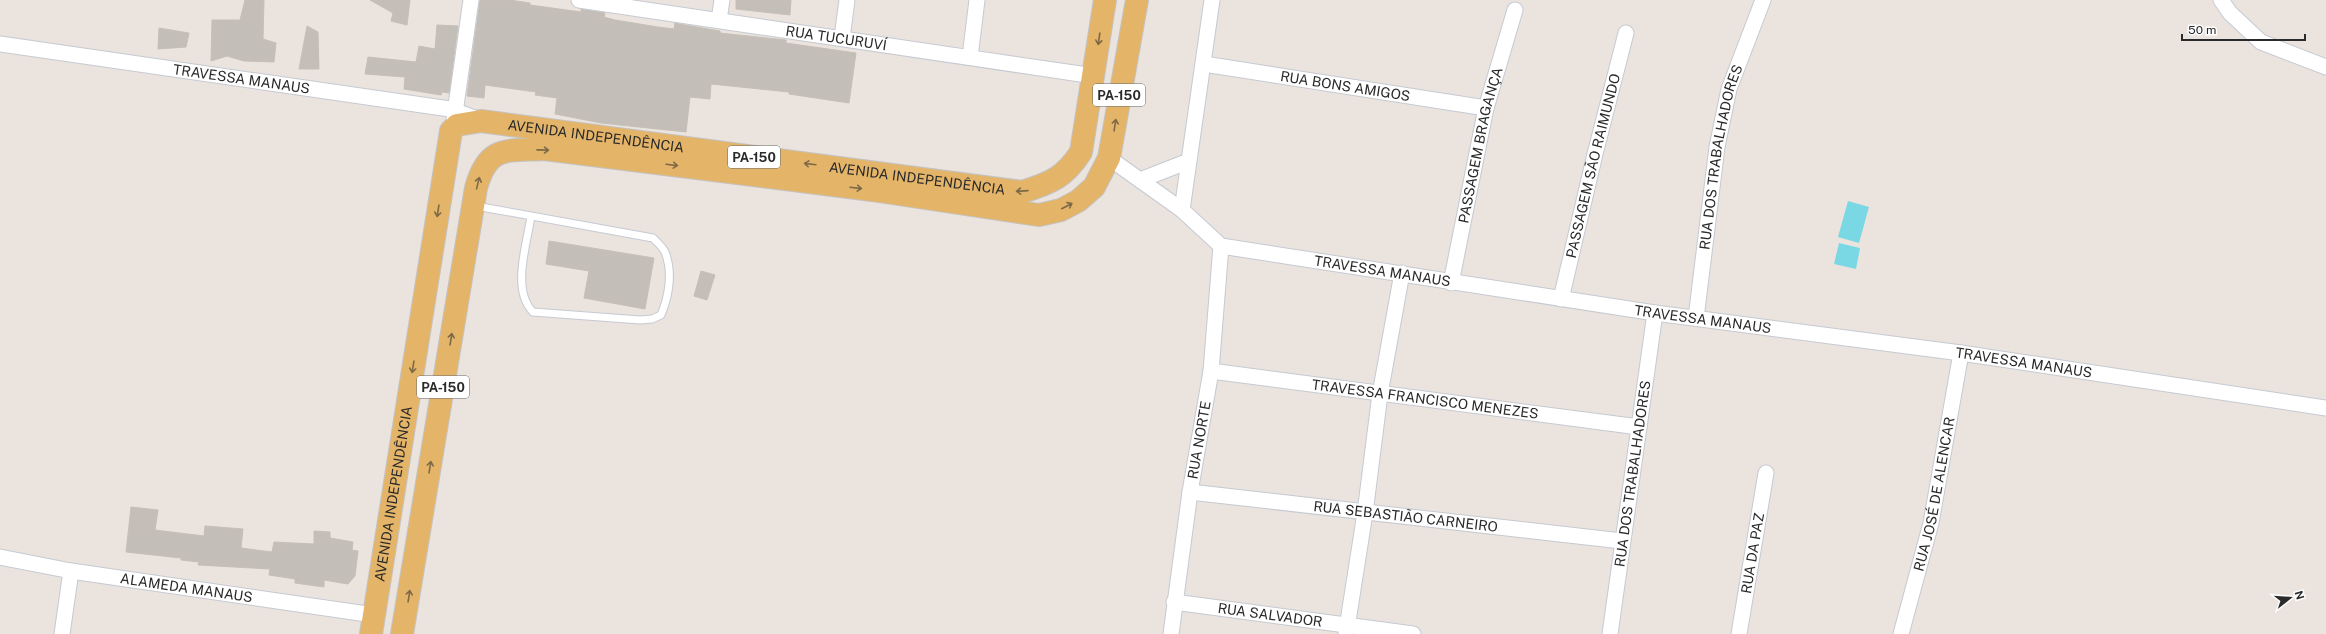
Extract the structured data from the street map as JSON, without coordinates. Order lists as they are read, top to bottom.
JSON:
{
  "streets": {
    "main road": ["PA-150", "AVENIDA INDEPENDÊNCIA"],
    "street": [
      "RUA TUCURUVÍ",
      "TRAVESSA MANAUS",
      "RUA BONS AMIGOS",
      "PASSAGEM BRAGANÇA",
      "RUA DOS TRABALHADORES",
      "PASSAGEM SÃO RAIMUNDO",
      "TRAVESSA FRANCISCO MENEZES",
      "RUA NORTE",
      "RUA JOSÉ DE ALENCAR",
      "RUA SEBASTIÃO CARNEIRO",
      "RUA DA PAZ",
      "ALAMEDA MANAUS",
      "RUA SALVADOR"
    ]
  },
  "crossings": [
    ["RUA TUCURUVÍ", "AVENIDA INDEPENDÊNCIA"],
    ["TRAVESSA MANAUS", "AVENIDA INDEPENDÊNCIA"],
    ["TRAVESSA MANAUS", "PASSAGEM BRAGANÇA"],
    ["TRAVESSA MANAUS", "RUA DOS TRABALHADORES"],
    ["TRAVESSA MANAUS", "PASSAGEM SÃO RAIMUNDO"],
    ["TRAVESSA MANAUS", "RUA NORTE"],
    ["TRAVESSA MANAUS", "RUA JOSÉ DE ALENCAR"],
    ["RUA BONS AMIGOS", "PASSAGEM BRAGANÇA"],
    ["AVENIDA INDEPENDÊNCIA", "ALAMEDA MANAUS"],
    ["RUA DOS TRABALHADORES", "TRAVESSA FRANCISCO MENEZES"],
    ["RUA DOS TRABALHADORES", "RUA SEBASTIÃO CARNEIRO"],
    ["TRAVESSA FRANCISCO MENEZES", "RUA NORTE"],
    ["RUA NORTE", "RUA SEBASTIÃO CARNEIRO"],
    ["RUA NORTE", "RUA SALVADOR"]
  ],
  "scale_bar": "50 m",
  "north": "right"
}
